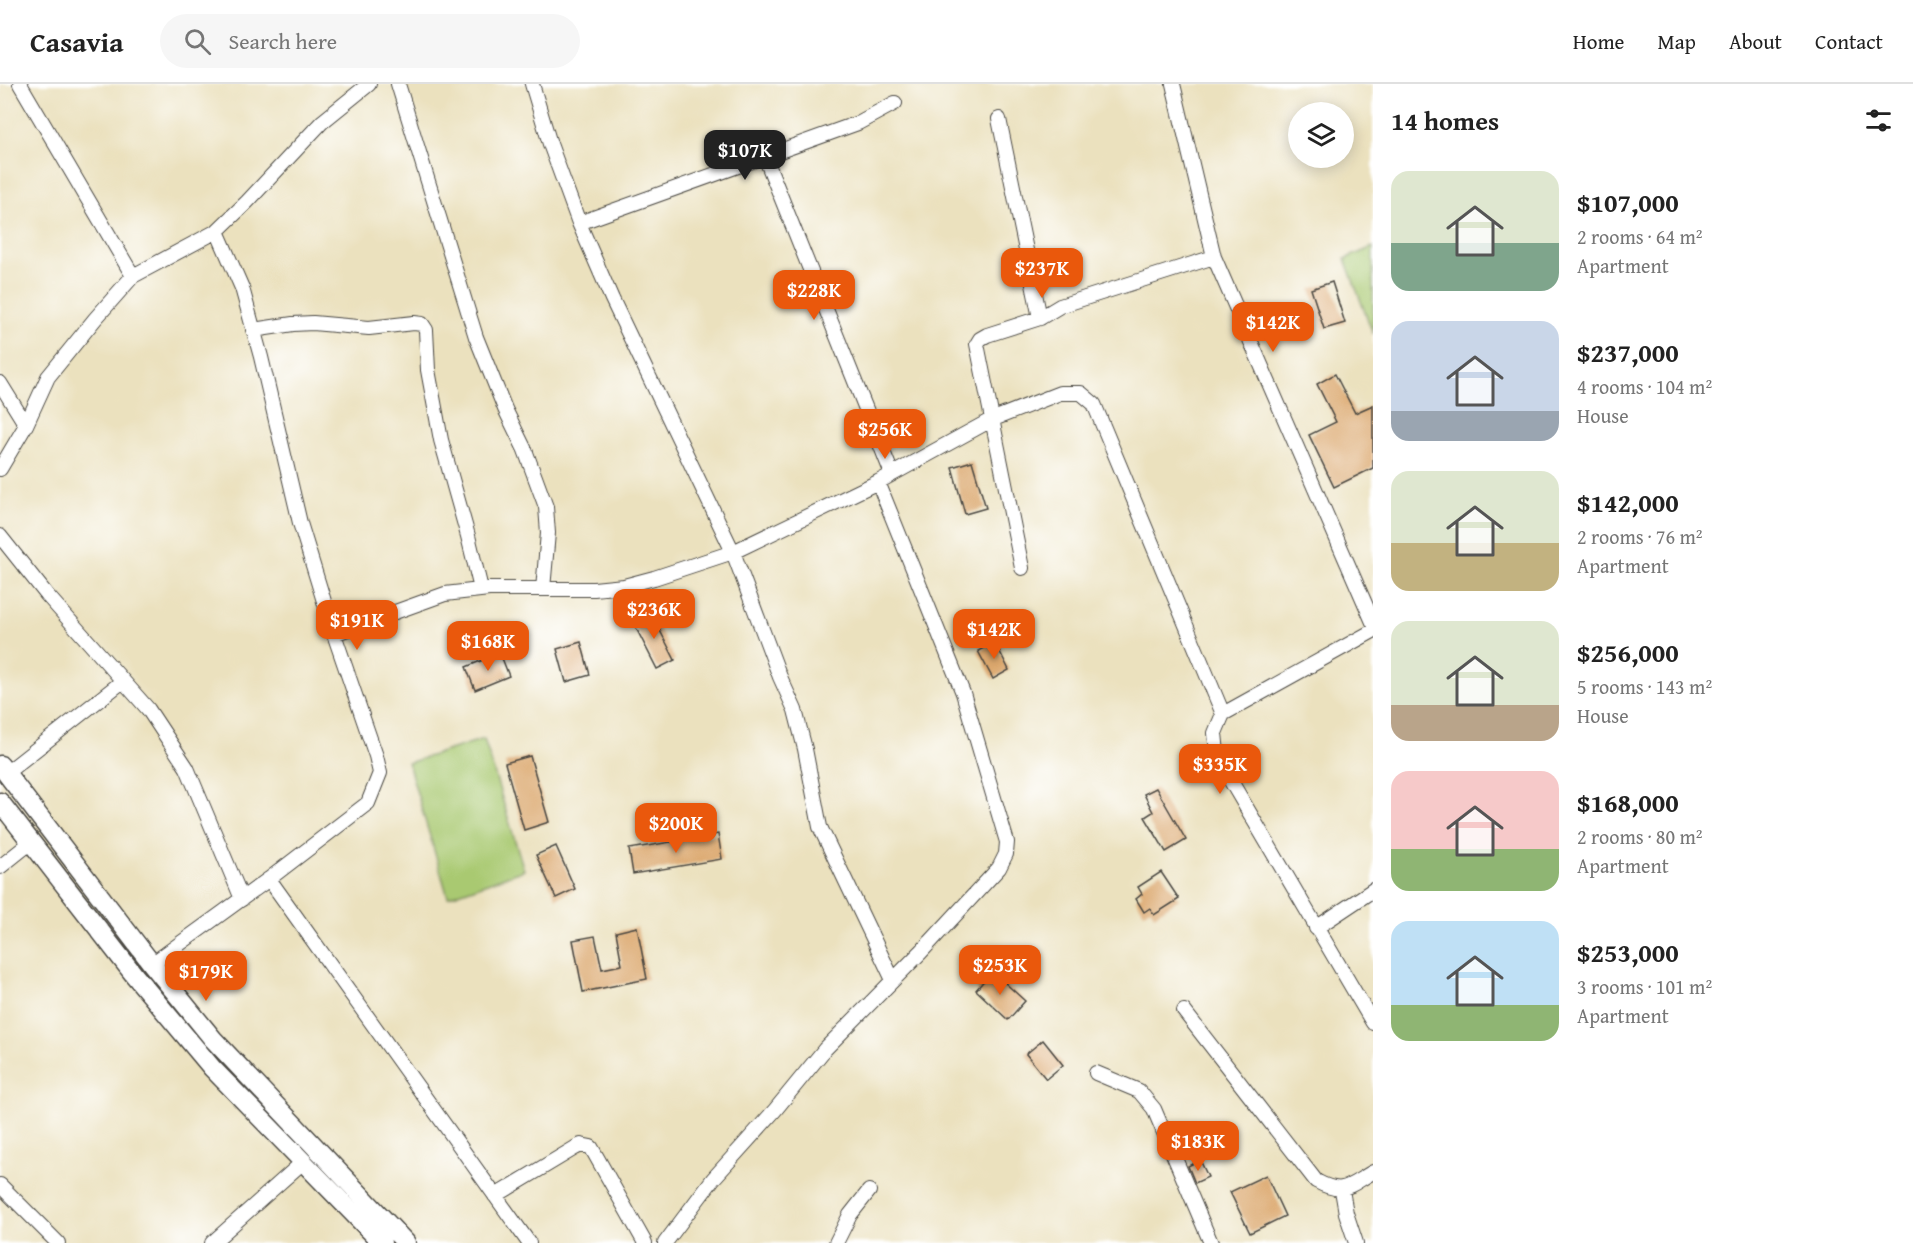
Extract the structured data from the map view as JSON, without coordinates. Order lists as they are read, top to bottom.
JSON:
{
  "page": {
    "header": "Casavia",
    "search": "Search here",
    "nav": [
      "Home",
      "Map",
      "About",
      "Contact"
    ],
    "heading": "14 homes",
    "price": [
      "$107K",
      "$237K",
      "$228K",
      "$142K",
      "$256K",
      "$236K",
      "$191K",
      "$142K",
      "$168K",
      "$335K",
      "$200K",
      "$253K",
      "$179K",
      "$183K"
    ],
    "list": [
      {
        "name": "$107,000",
        "note": "2 rooms · 64 m² · Apartment"
      },
      {
        "name": "$237,000",
        "note": "4 rooms · 104 m² · House"
      },
      {
        "name": "$142,000",
        "note": "2 rooms · 76 m² · Apartment"
      },
      {
        "name": "$256,000",
        "note": "5 rooms · 143 m² · House"
      },
      {
        "name": "$168,000",
        "note": "2 rooms · 80 m² · Apartment"
      },
      {
        "name": "$253,000",
        "note": "3 rooms · 101 m² · Apartment"
      }
    ]
  }
}
